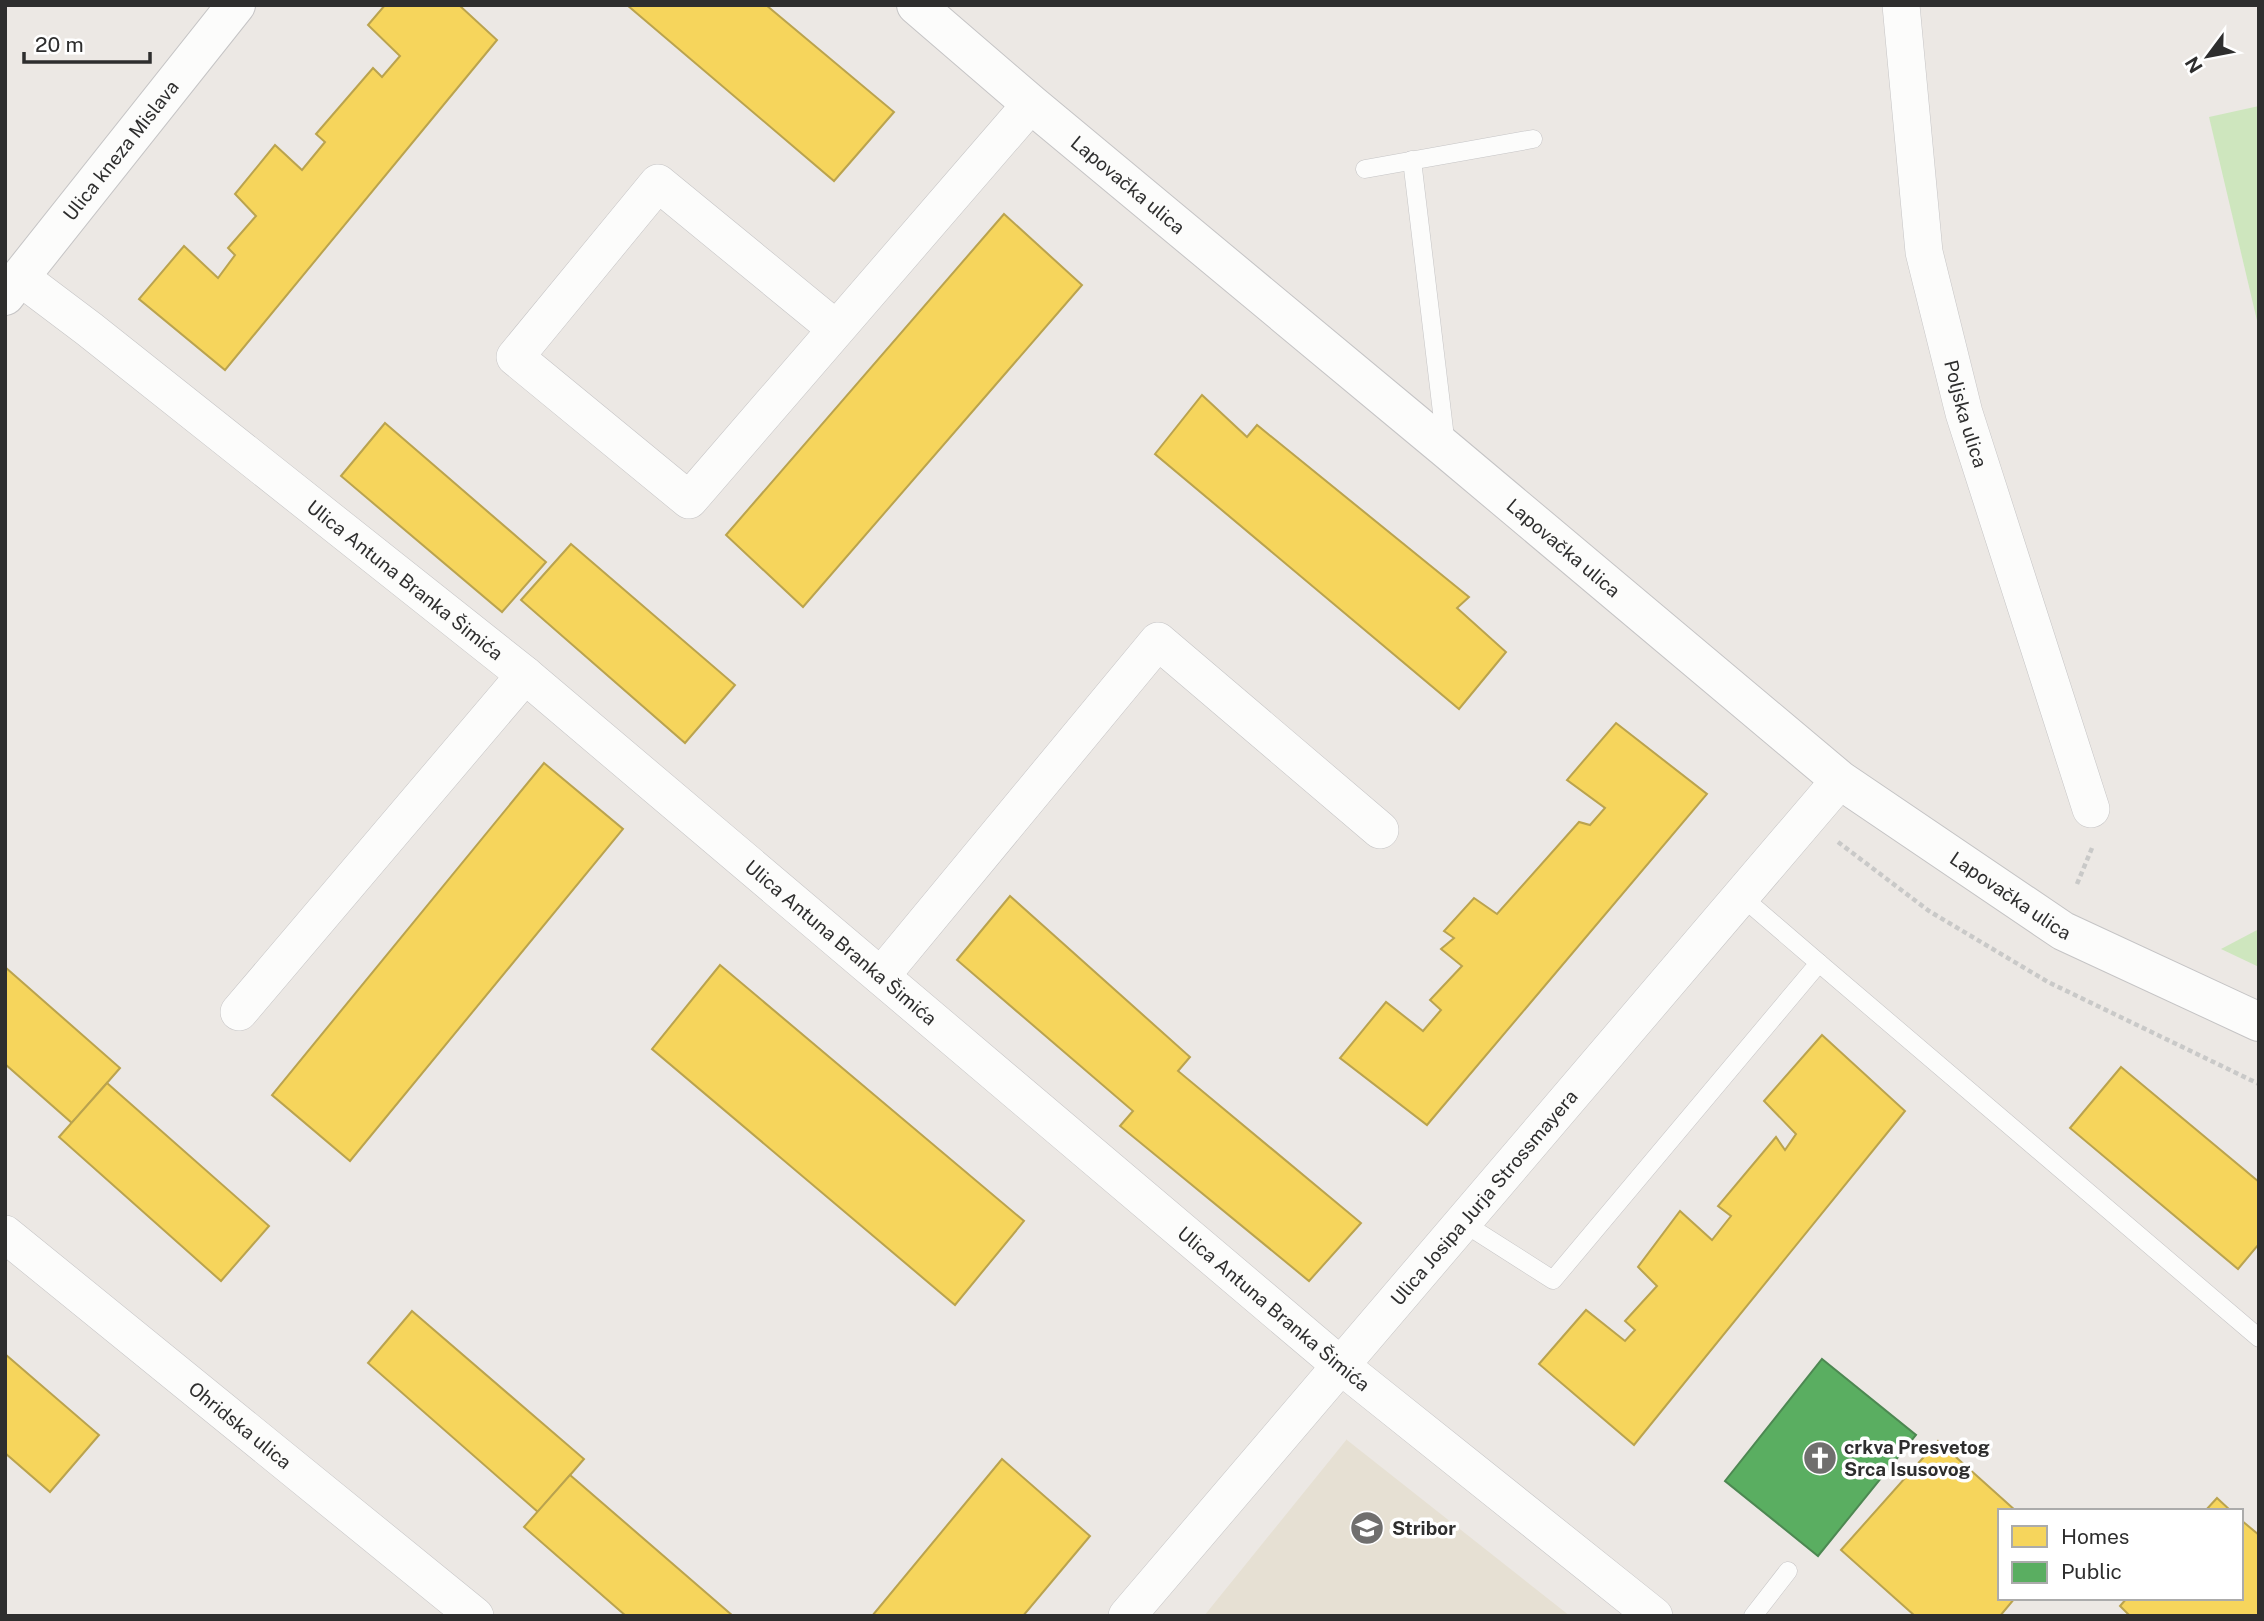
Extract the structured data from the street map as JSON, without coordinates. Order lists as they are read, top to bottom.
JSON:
{
  "streets": {
    "main road": ["Ulica kneza Mislava", "Lapovačka ulica"],
    "street": [
      "Poljska ulica",
      "Ulica Antuna Branka Šimića",
      "Ulica Josipa Jurja Strossmayera",
      "Ohridska ulica"
    ]
  },
  "crossings": [
    ["Ulica kneza Mislava", "Ulica Antuna Branka Šimića"],
    ["Lapovačka ulica", "Ulica Josipa Jurja Strossmayera"],
    ["Ulica Antuna Branka Šimića", "Ulica Josipa Jurja Strossmayera"]
  ],
  "places": {
    "church": ["crkva Presvetog Srca Isusovog"],
    "school or university": ["Stribor"]
  },
  "legend": ["Homes", "Public"],
  "scale_bar": "20 m",
  "north": "bottom left"
}
